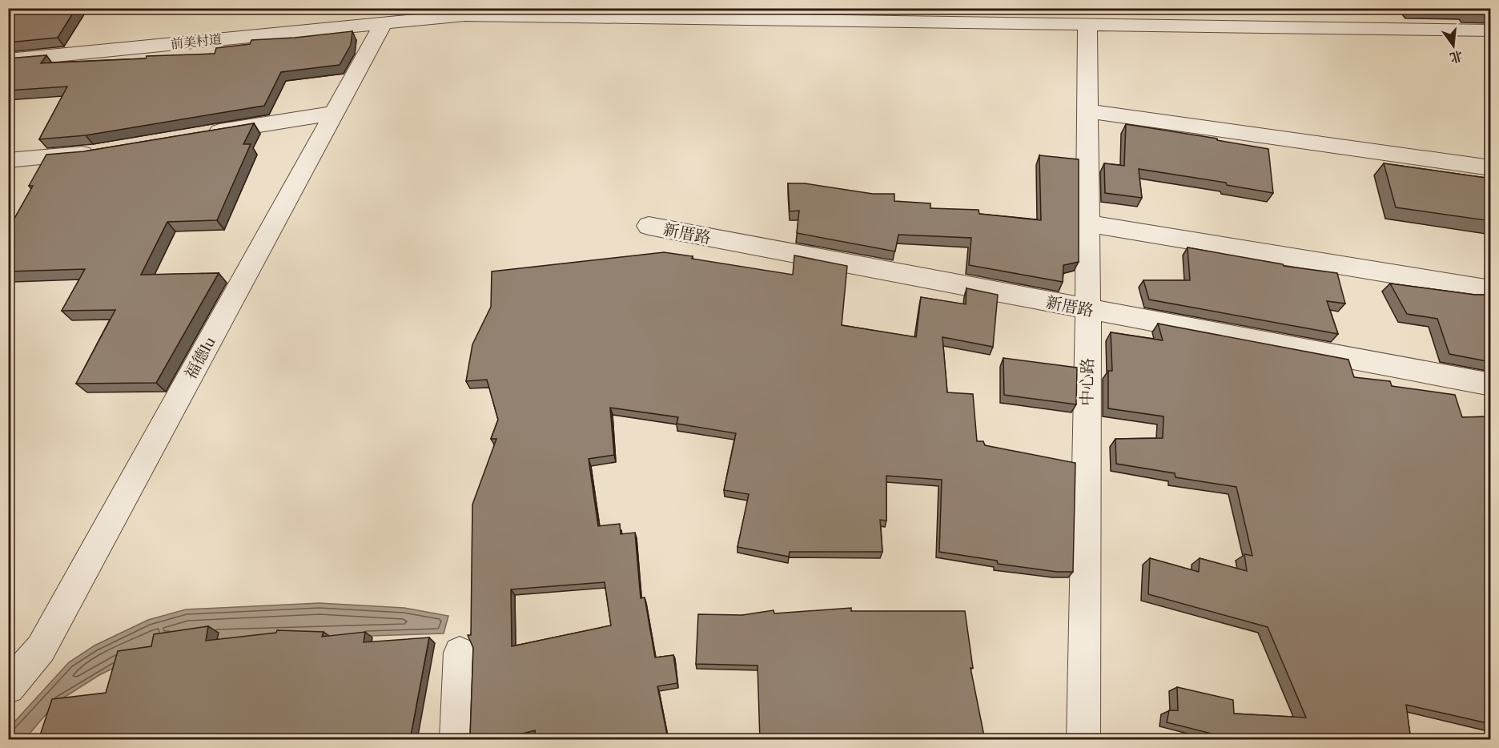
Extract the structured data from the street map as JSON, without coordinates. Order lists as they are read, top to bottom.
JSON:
{
  "streets": {
    "street": [
      "前美村道",
      "新厝路",
      "福德lu",
      "中心路"
    ]
  },
  "crossings": [
    ["前美村道", "福德lu"],
    ["前美村道", "中心路"],
    ["新厝路", "中心路"]
  ],
  "north": "bottom"
}
